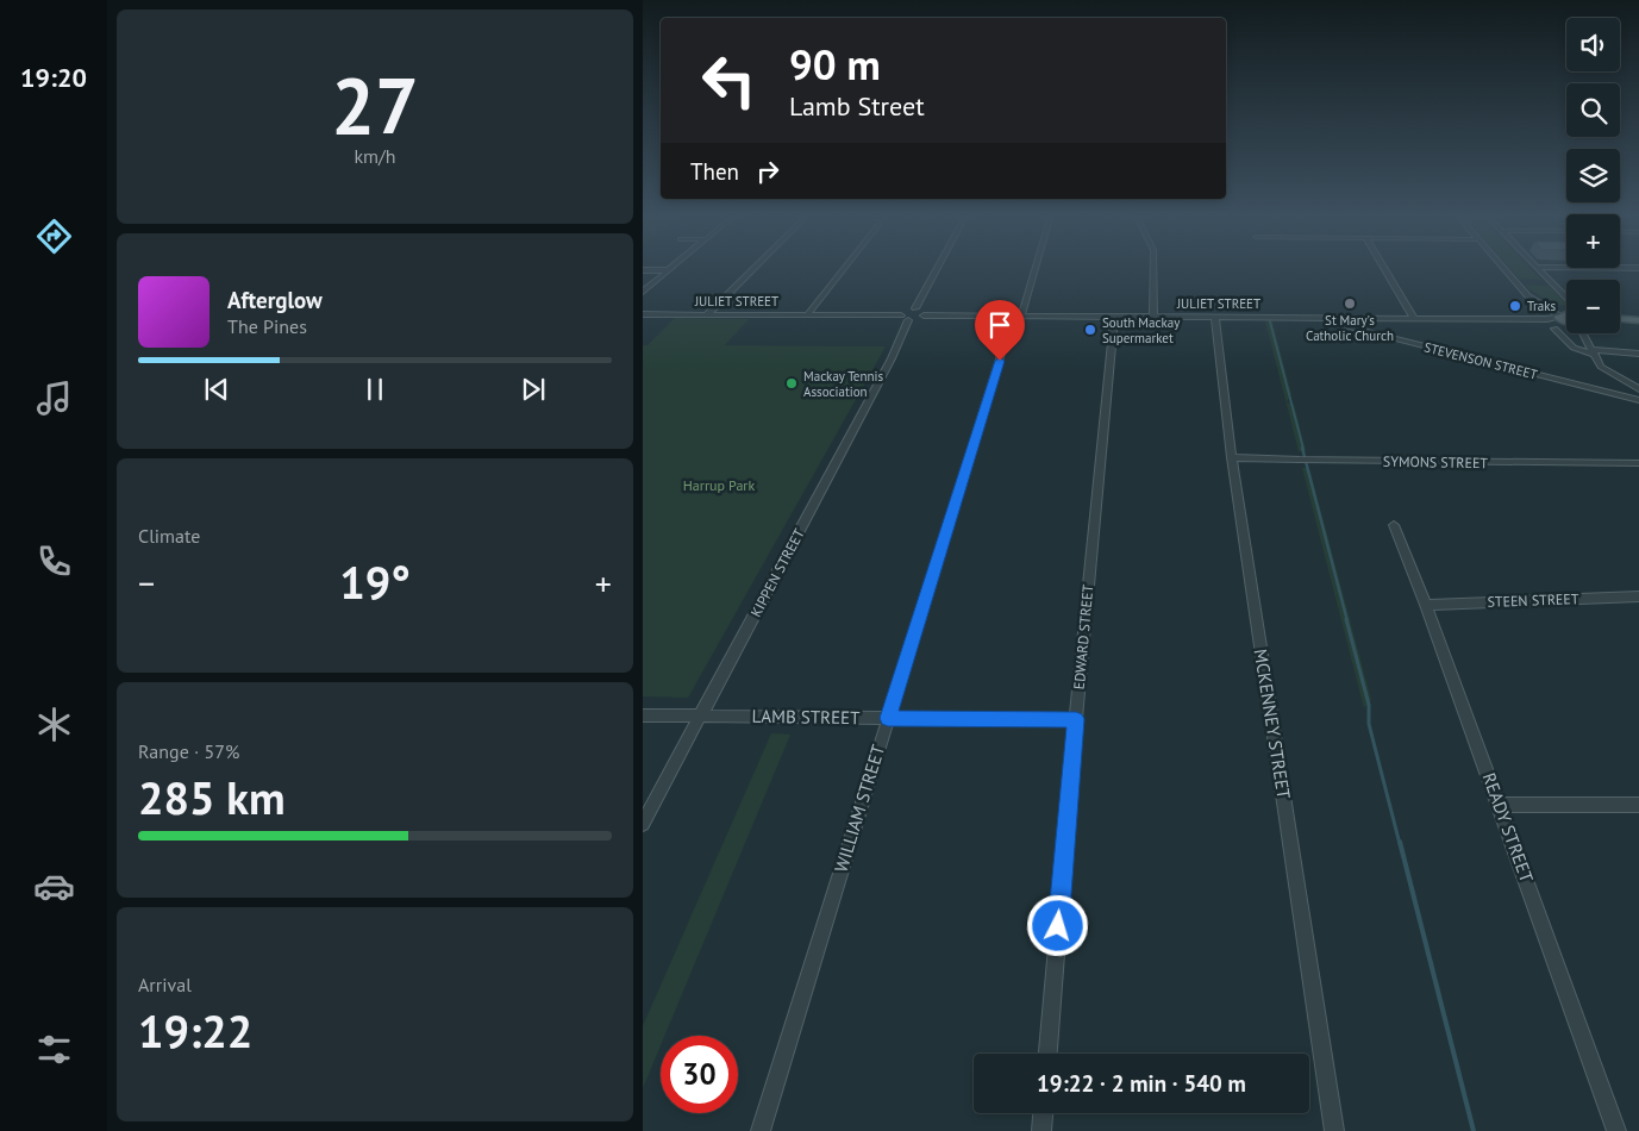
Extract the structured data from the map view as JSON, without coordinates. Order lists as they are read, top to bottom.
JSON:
{
  "streets": {
    "street": [
      "JULIET STREET",
      "STEVENSON STREET",
      "SYMONS STREET",
      "KIPPEN STREET",
      "STEEN STREET",
      "EDWARD STREET",
      "LAMB STREET",
      "MCKENNEY STREET",
      "WILLIAM STREET",
      "READY STREET"
    ]
  },
  "crossings": [
    ["JULIET STREET", "STEVENSON STREET"],
    ["JULIET STREET", "KIPPEN STREET"],
    ["JULIET STREET", "EDWARD STREET"],
    ["JULIET STREET", "MCKENNEY STREET"],
    ["JULIET STREET", "WILLIAM STREET"],
    ["SYMONS STREET", "MCKENNEY STREET"],
    ["KIPPEN STREET", "LAMB STREET"],
    ["STEEN STREET", "READY STREET"],
    ["EDWARD STREET", "LAMB STREET"],
    ["LAMB STREET", "WILLIAM STREET"]
  ],
  "parks": ["Harrup Park"],
  "places": [
    "St Mary's Catholic Church",
    "Traks",
    "South Mackay Supermarket",
    "Mackay Tennis Association"
  ],
  "page": {
    "tabs": "19:20",
    "tile": [
      ["27", "km/h"],
      "Climate",
      ["Range · 57%", "285 km"],
      ["Arrival", "19:22"]
    ],
    "map_buttons": ["+", "−"],
    "turn": ["90 m", "Lamb Street"],
    "then": "Then",
    "song": ["Afterglow", "The Pines"],
    "heat": ["−", "19°", "+"],
    "limit": "30",
    "trip": "19:22 · 2 min · 540 m"
  }
}
